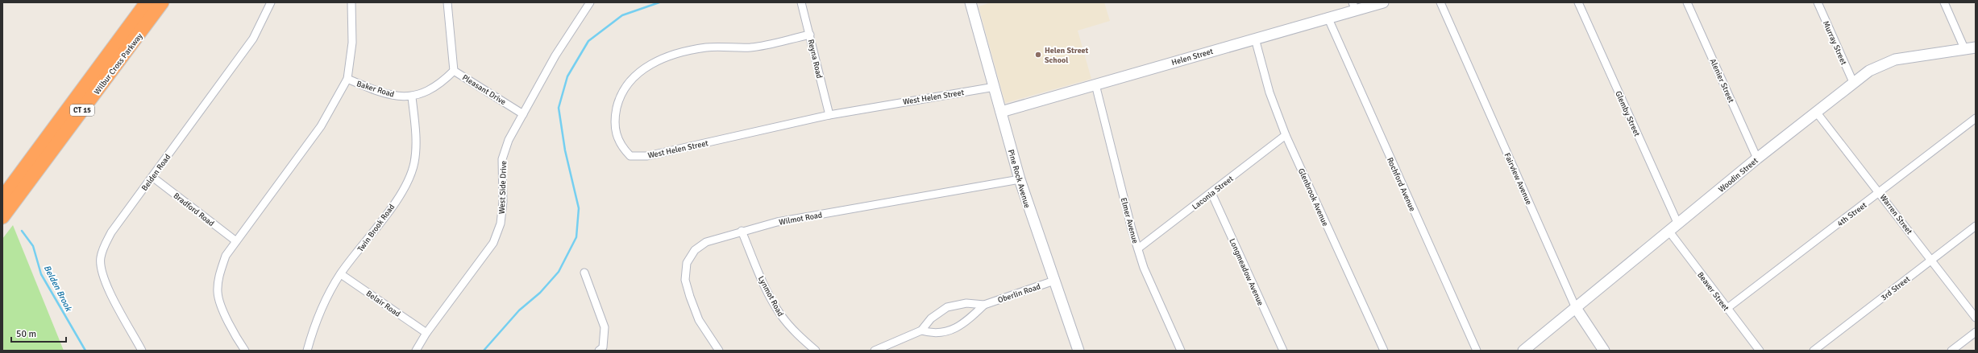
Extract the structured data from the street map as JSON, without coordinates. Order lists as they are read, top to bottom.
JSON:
{
  "streets": {
    "highway": ["Wilbur Cross Parkway", "CT 15"],
    "street": [
      "Murray Street",
      "Helen Street",
      "Reyna Road",
      "Alenier Street",
      "Baker Road",
      "Pleasant Drive",
      "West Helen Street",
      "Glemby Street",
      "Belden Road",
      "Woodin Street",
      "Pine Rock Avenue",
      "Fairview Avenue",
      "Rochford Avenue",
      "West Side Drive",
      "Laconia Street",
      "Glenbrook Avenue",
      "Bradford Road",
      "4th Street",
      "Warren Street",
      "Wilmot Road",
      "Elmer Avenue",
      "Twin Brook Road",
      "Longmeadow Avenue",
      "3rd Street",
      "Beaver Street",
      "Oberlin Road",
      "Lynmot Road",
      "Belair Road"
    ]
  },
  "crossings": [
    ["Murray Street", "Woodin Street"],
    ["Helen Street", "Pine Rock Avenue"],
    ["Helen Street", "Rochford Avenue"],
    ["Helen Street", "Glenbrook Avenue"],
    ["Helen Street", "Elmer Avenue"],
    ["Reyna Road", "West Helen Street"],
    ["Alenier Street", "Woodin Street"],
    ["Baker Road", "Pleasant Drive"],
    ["Baker Road", "Twin Brook Road"],
    ["Pleasant Drive", "West Side Drive"],
    ["West Helen Street", "Pine Rock Avenue"],
    ["Glemby Street", "Woodin Street"],
    ["Belden Road", "Bradford Road"],
    ["Woodin Street", "Fairview Avenue"],
    ["Woodin Street", "Warren Street"],
    ["Woodin Street", "Beaver Street"],
    ["Pine Rock Avenue", "Wilmot Road"],
    ["Pine Rock Avenue", "Oberlin Road"],
    ["West Side Drive", "Belair Road"],
    ["Laconia Street", "Glenbrook Avenue"],
    ["Laconia Street", "Elmer Avenue"],
    ["Laconia Street", "Longmeadow Avenue"],
    ["4th Street", "Warren Street"],
    ["4th Street", "Beaver Street"],
    ["Warren Street", "3rd Street"],
    ["Wilmot Road", "Lynmot Road"],
    ["Twin Brook Road", "Belair Road"]
  ],
  "water": ["Belden Brook"],
  "places": ["Helen Street School"],
  "scale_bar": "50 m"
}
